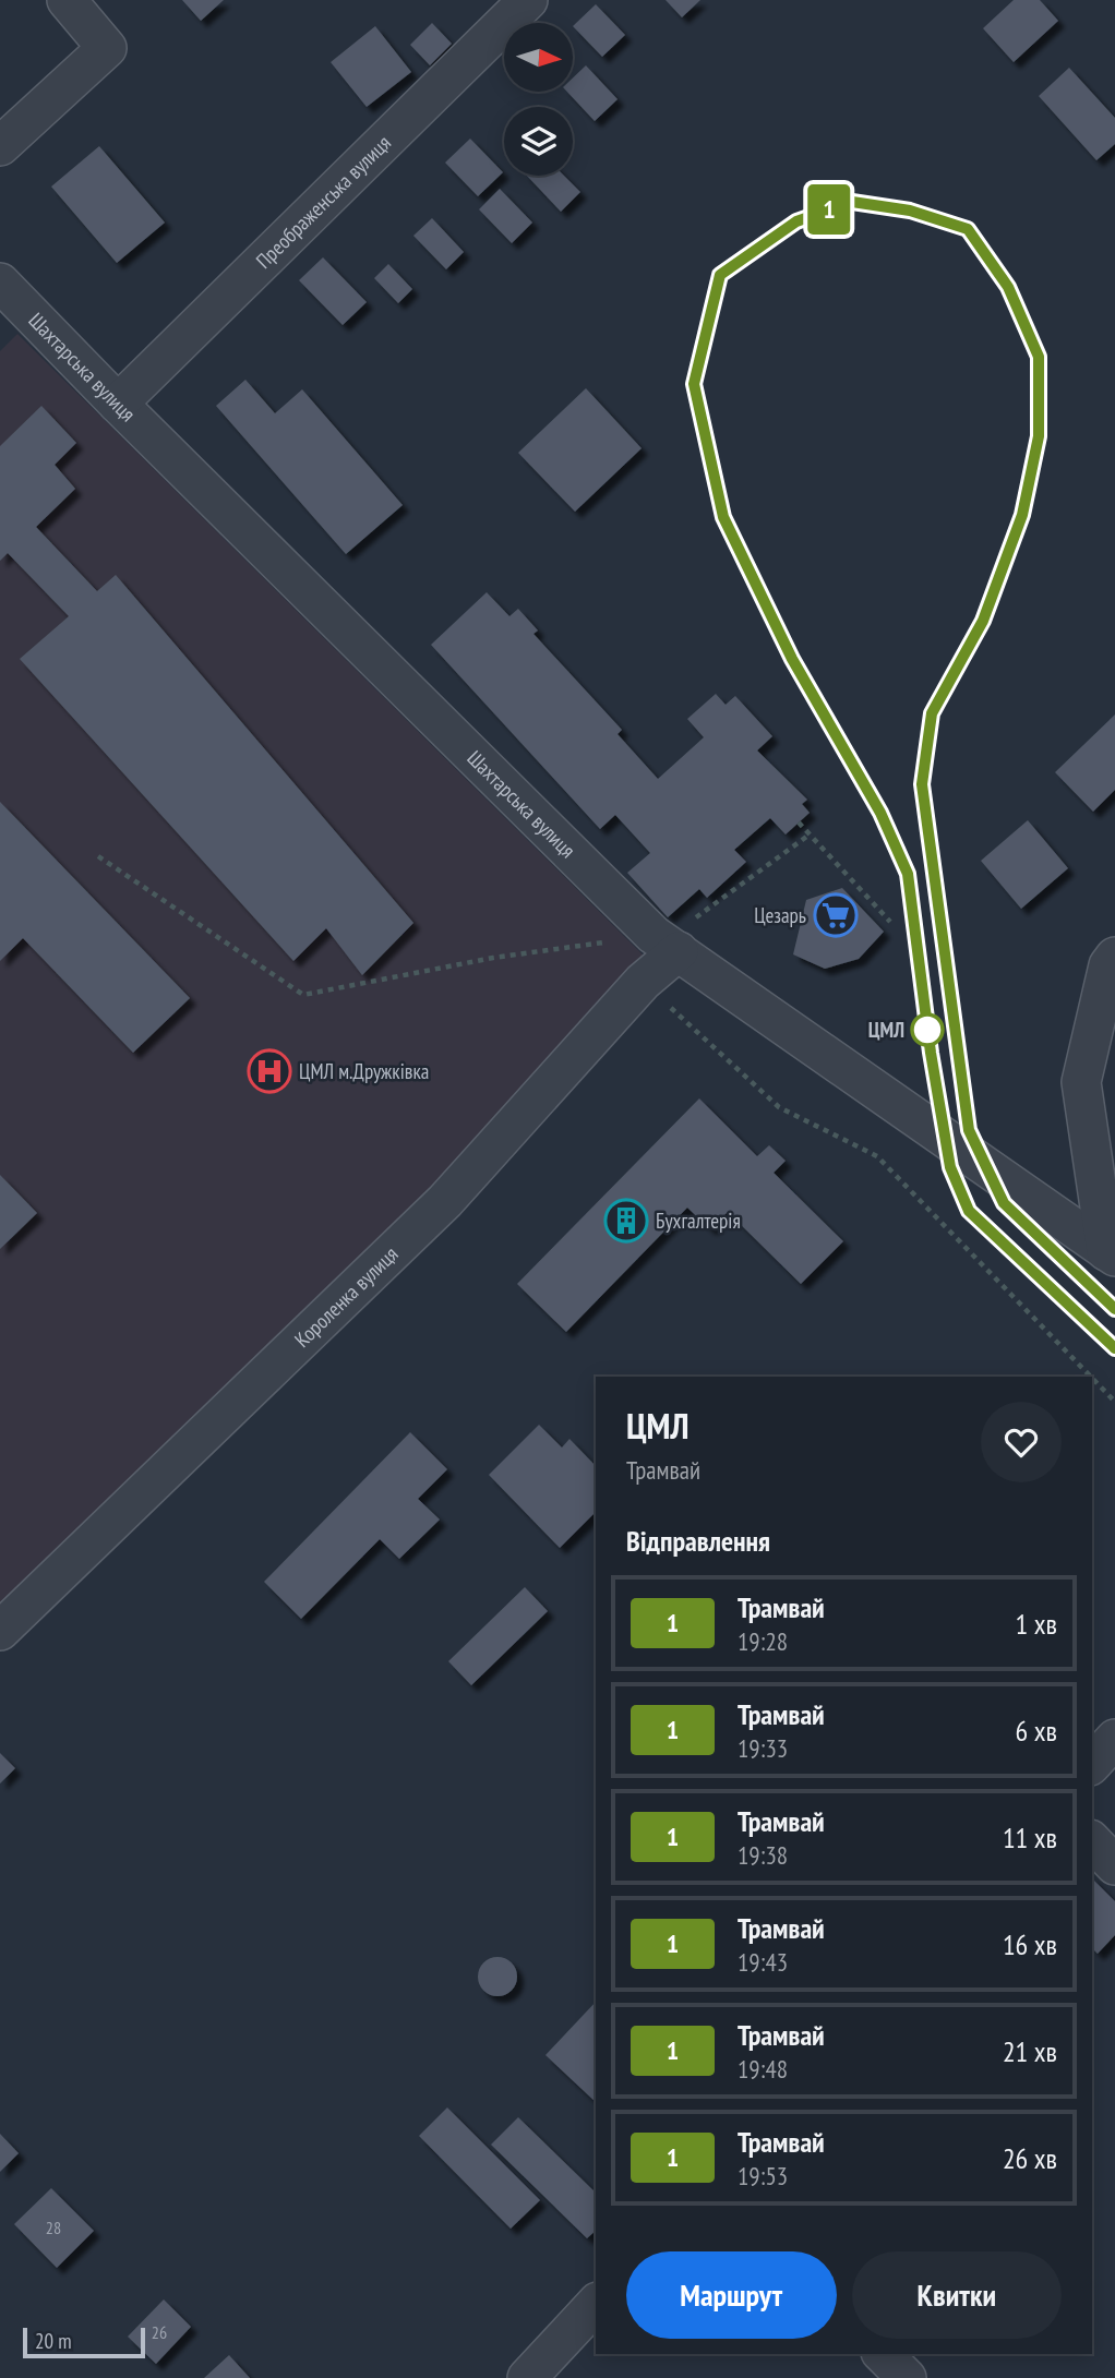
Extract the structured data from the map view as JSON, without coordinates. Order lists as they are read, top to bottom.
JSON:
{
  "streets": {
    "street": ["Преображенська вулиця", "Шахтарська вулиця", "Короленка вулиця"]
  },
  "crossings": [
    ["Преображенська вулиця", "Шахтарська вулиця"],
    ["Шахтарська вулиця", "Короленка вулиця"]
  ],
  "places": {
    "supermarket": ["Цезарь"],
    "other": ["ЦМЛ"],
    "hospital": ["ЦМЛ м.Дружківка"],
    "building": ["Бухгалтерія"]
  },
  "lines": ["tram line 1"],
  "house_numbers": ["28", "26"],
  "scale_bar": "20 m",
  "north": "right",
  "page": {
    "on_map": "1",
    "heading": [
      ["ЦМЛ", "Трамвай"],
      "Відправлення"
    ],
    "list": [
      {
        "mark": "1",
        "name": "Трамвай",
        "note": "19:28",
        "value": "1 хв"
      },
      {
        "mark": "1",
        "name": "Трамвай",
        "note": "19:33",
        "value": "6 хв"
      },
      {
        "mark": "1",
        "name": "Трамвай",
        "note": "19:38",
        "value": "11 хв"
      },
      {
        "mark": "1",
        "name": "Трамвай",
        "note": "19:43",
        "value": "16 хв"
      },
      {
        "mark": "1",
        "name": "Трамвай",
        "note": "19:48",
        "value": "21 хв"
      },
      {
        "mark": "1",
        "name": "Трамвай",
        "note": "19:53",
        "value": "26 хв"
      }
    ],
    "buttons": ["Маршрут", "Квитки"],
    "scale": "20 m"
  }
}
